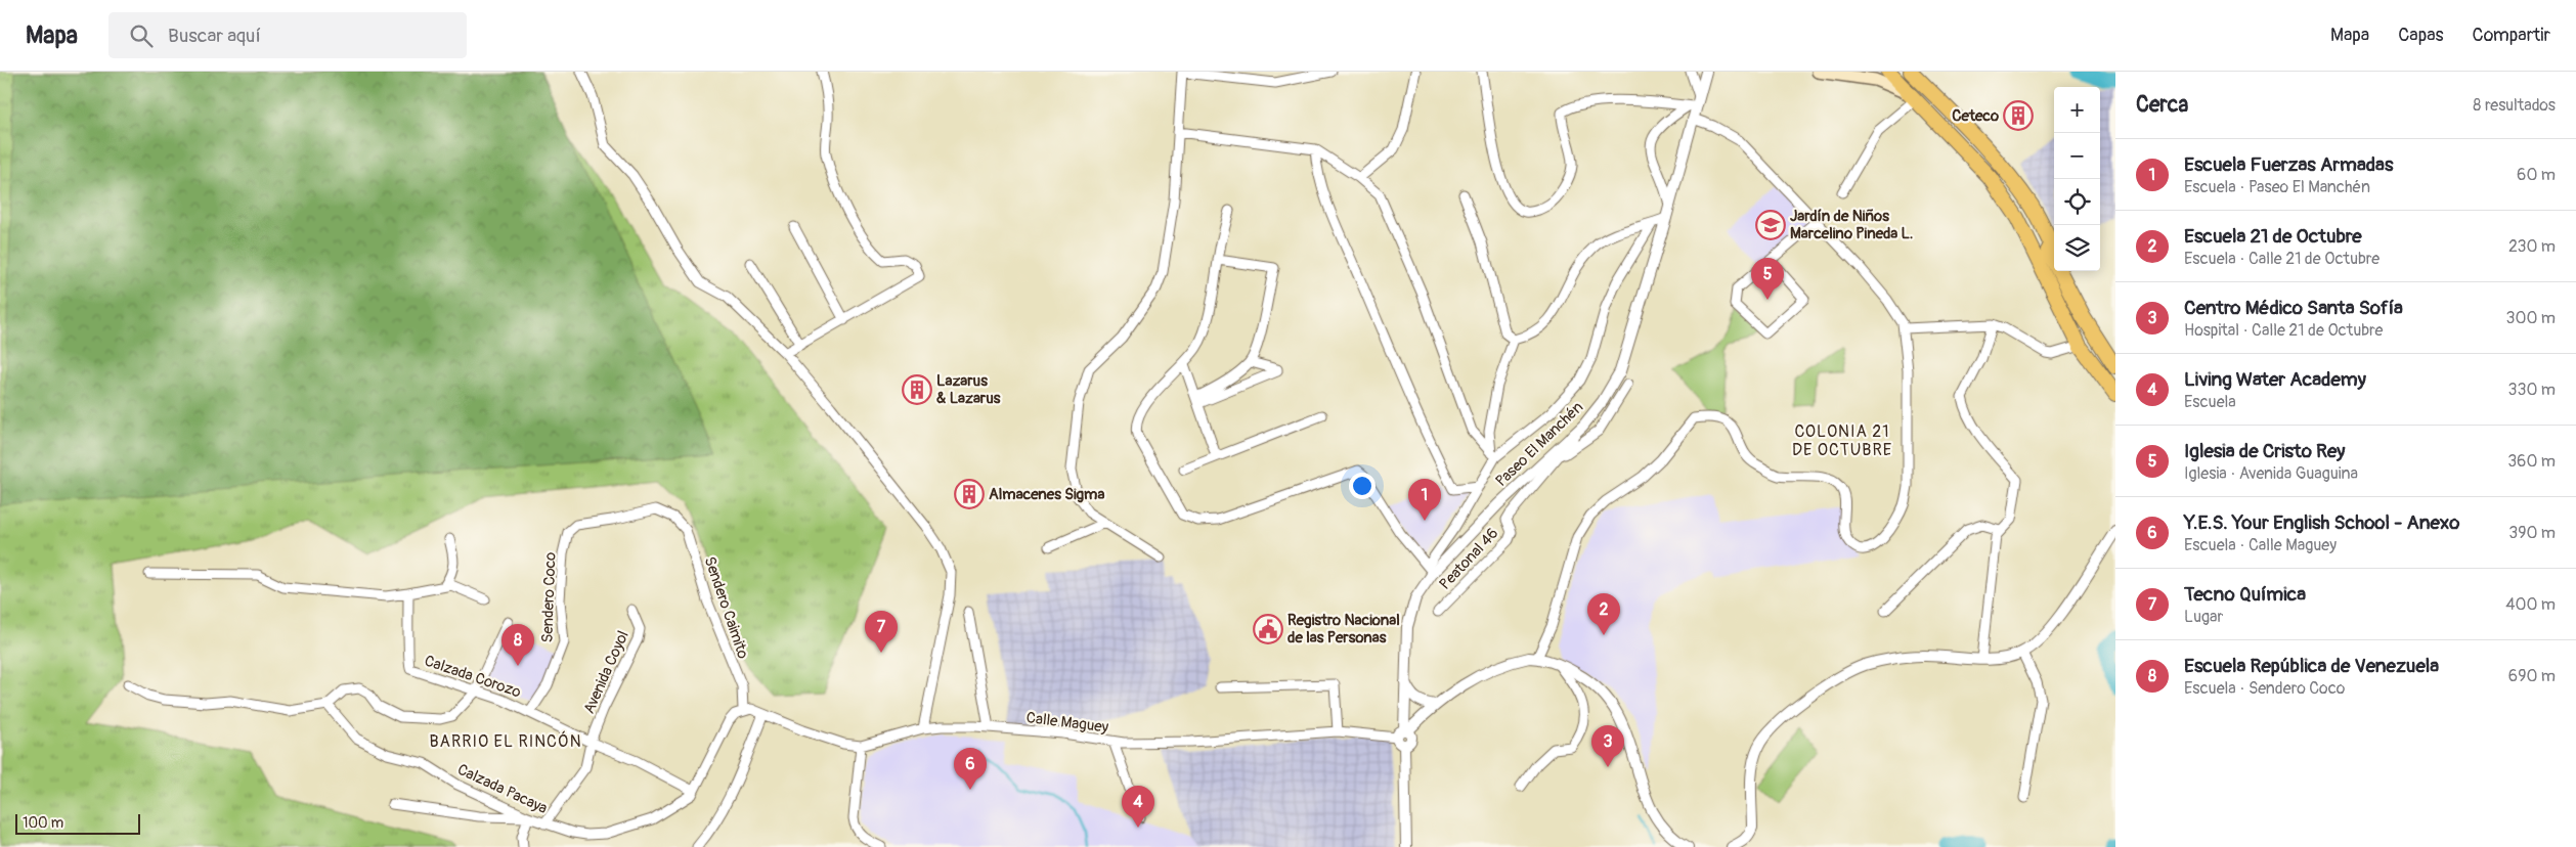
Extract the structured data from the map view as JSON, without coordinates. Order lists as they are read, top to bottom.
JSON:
{
  "streets": {
    "street": [
      "Paseo El Manchén",
      "Peatonal 46",
      "Sendero Coco",
      "Sendero Caimito",
      "Avenida Coyol",
      "Calzada Corozo",
      "Calle Maguey",
      "Calzada Pacaya"
    ]
  },
  "crossings": [
    ["Paseo El Manchén", "Peatonal 46"],
    ["Paseo El Manchén", "Calle Maguey"],
    ["Sendero Coco", "Sendero Caimito"],
    ["Sendero Coco", "Calzada Corozo"],
    ["Sendero Caimito", "Calle Maguey"],
    ["Sendero Caimito", "Calzada Pacaya"],
    ["Avenida Coyol", "Calzada Corozo"],
    ["Avenida Coyol", "Calzada Pacaya"],
    ["Calzada Corozo", "Calzada Pacaya"],
    ["Calle Maguey", "Calzada Pacaya"]
  ],
  "districts": ["COLONIA 21 DE OCTUBRE", "BARRIO EL RINCÓN"],
  "places": {
    "building": ["Ceteco", "Lazarus & Lazarus", "Almacenes Sigma"],
    "school or university": ["Jardín de Niños Marcelino Pineda L."],
    "public building": ["Registro Nacional de las Personas"]
  },
  "scale_bar": "100 m",
  "page": {
    "header": "Mapa",
    "search": "Buscar aquí",
    "nav": ["Mapa", "Capas", "Compartir"],
    "heading": ["Cerca", "8 resultados"],
    "map_buttons": ["+", "−"],
    "list": [
      {
        "mark": "1",
        "name": "Escuela Fuerzas Armadas",
        "note": "Escuela · Paseo El Manchén",
        "value": "60 m"
      },
      {
        "mark": "2",
        "name": "Escuela 21 de Octubre",
        "note": "Escuela · Calle 21 de Octubre",
        "value": "230 m"
      },
      {
        "mark": "3",
        "name": "Centro Médico Santa Sofía",
        "note": "Hospital · Calle 21 de Octubre",
        "value": "300 m"
      },
      {
        "mark": "4",
        "name": "Living Water Academy",
        "note": "Escuela",
        "value": "330 m"
      },
      {
        "mark": "5",
        "name": "Iglesia de Cristo Rey",
        "note": "Iglesia · Avenida Guaguina",
        "value": "360 m"
      },
      {
        "mark": "6",
        "name": "Y.E.S. Your English School - Anexo",
        "note": "Escuela · Calle Maguey",
        "value": "390 m"
      },
      {
        "mark": "7",
        "name": "Tecno Química",
        "note": "Lugar",
        "value": "400 m"
      },
      {
        "mark": "8",
        "name": "Escuela República de Venezuela",
        "note": "Escuela · Sendero Coco",
        "value": "690 m"
      }
    ],
    "pins": [
      "5",
      "1",
      "2",
      "7",
      "8",
      "3",
      "6",
      "4"
    ],
    "scale": "100 m"
  }
}
